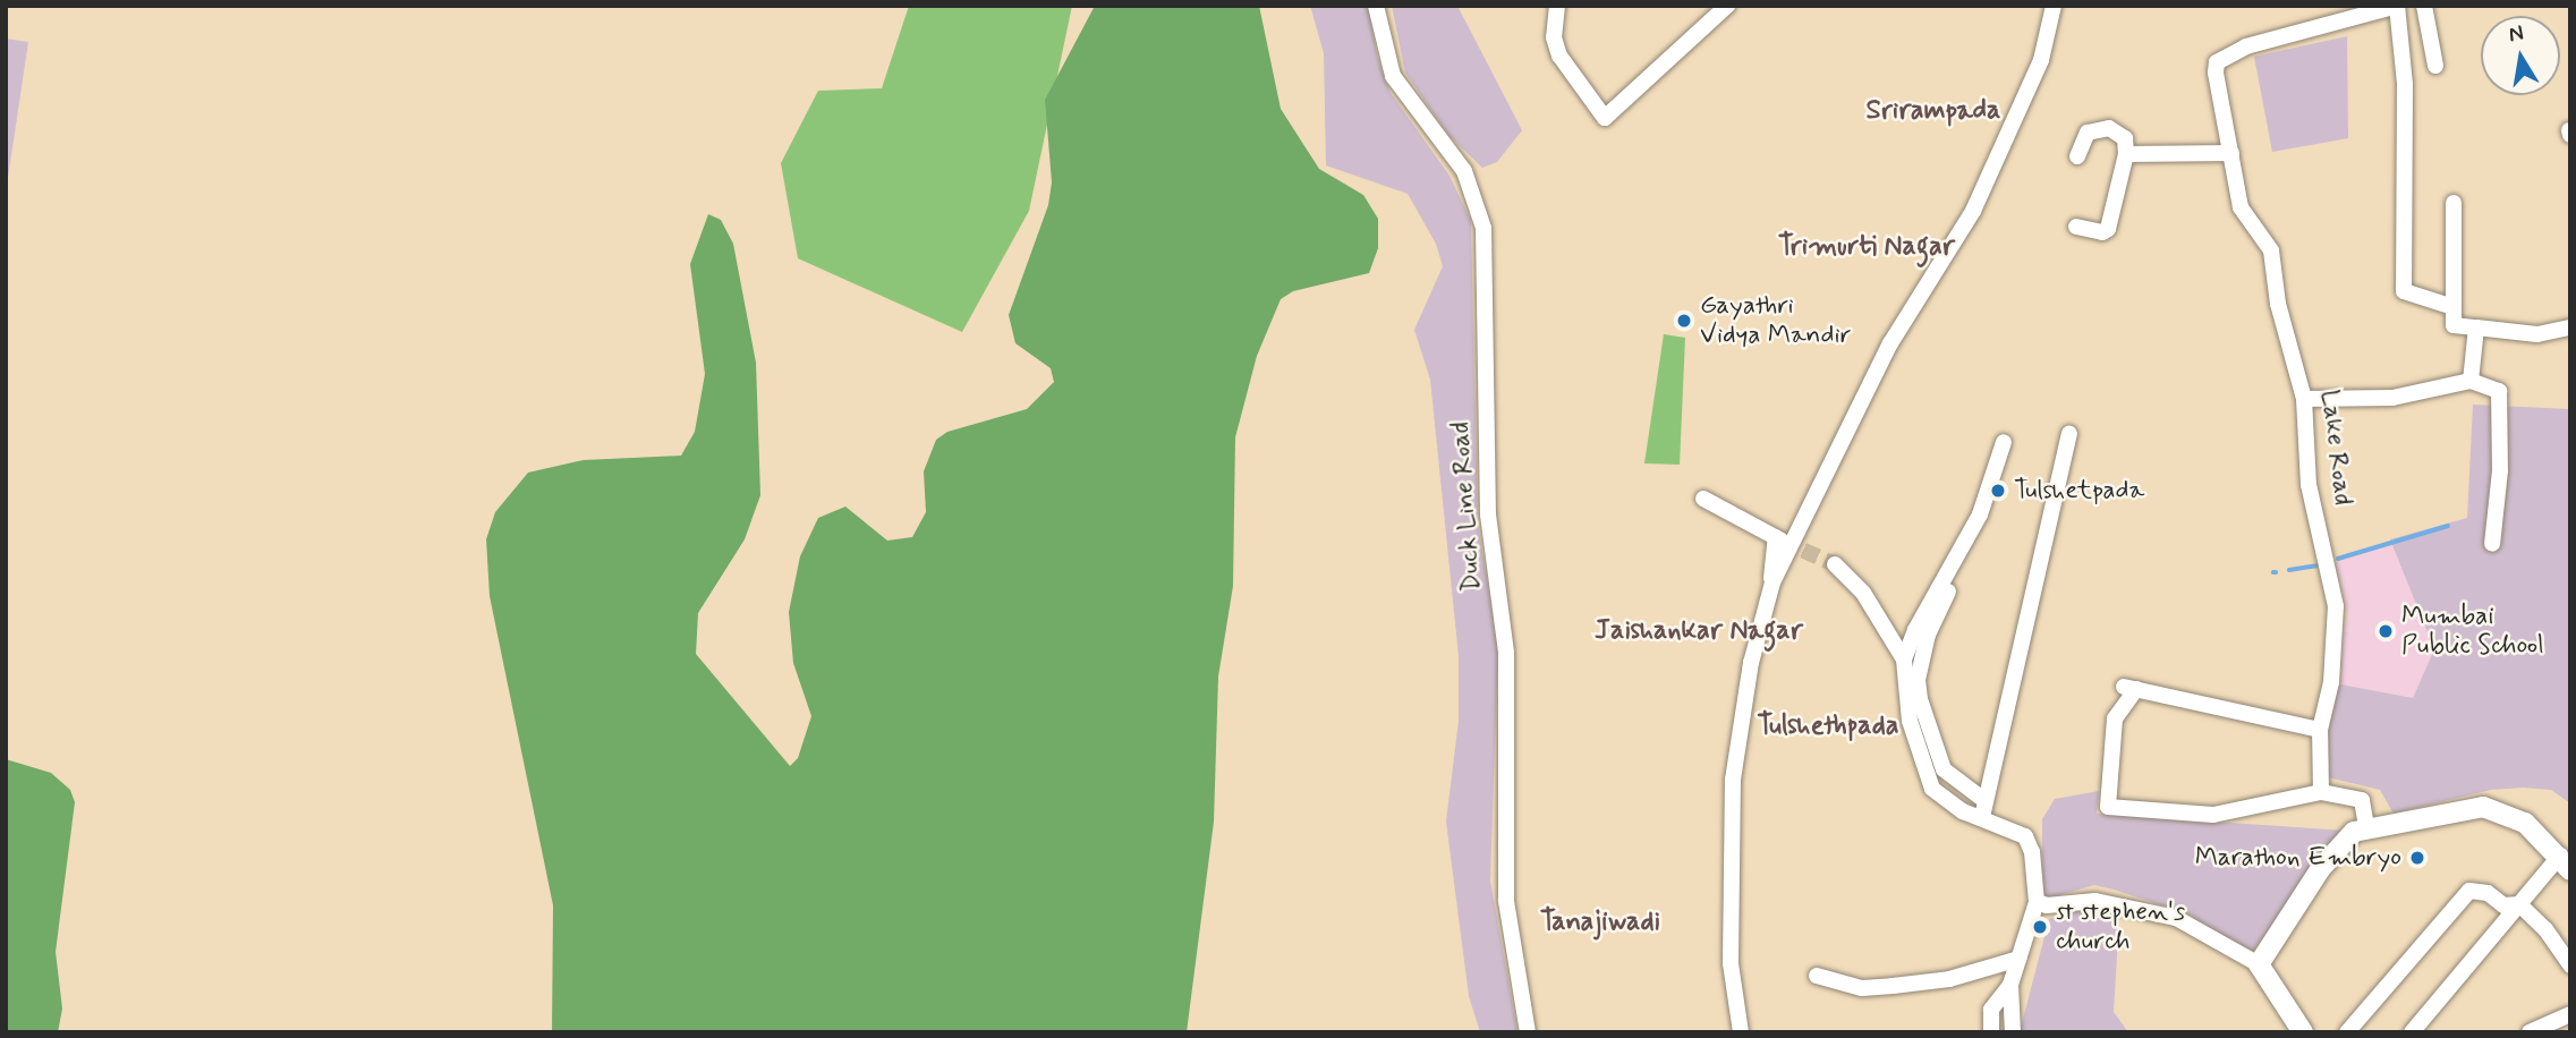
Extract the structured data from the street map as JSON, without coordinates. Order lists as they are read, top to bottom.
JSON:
{
  "streets": {
    "street": ["Lake Road", "Duck Line Road"]
  },
  "districts": [
    "Srirampada",
    "Trimurti Nagar",
    "Jaishankar Nagar",
    "Tulshethpada",
    "Tanajiwadi"
  ],
  "places": [
    "Gayathri Vidya Mandir",
    "Tulshetpada",
    "Mumbai Public School",
    "Marathon Embryo",
    "st stephen's church"
  ],
  "north": "top"
}
